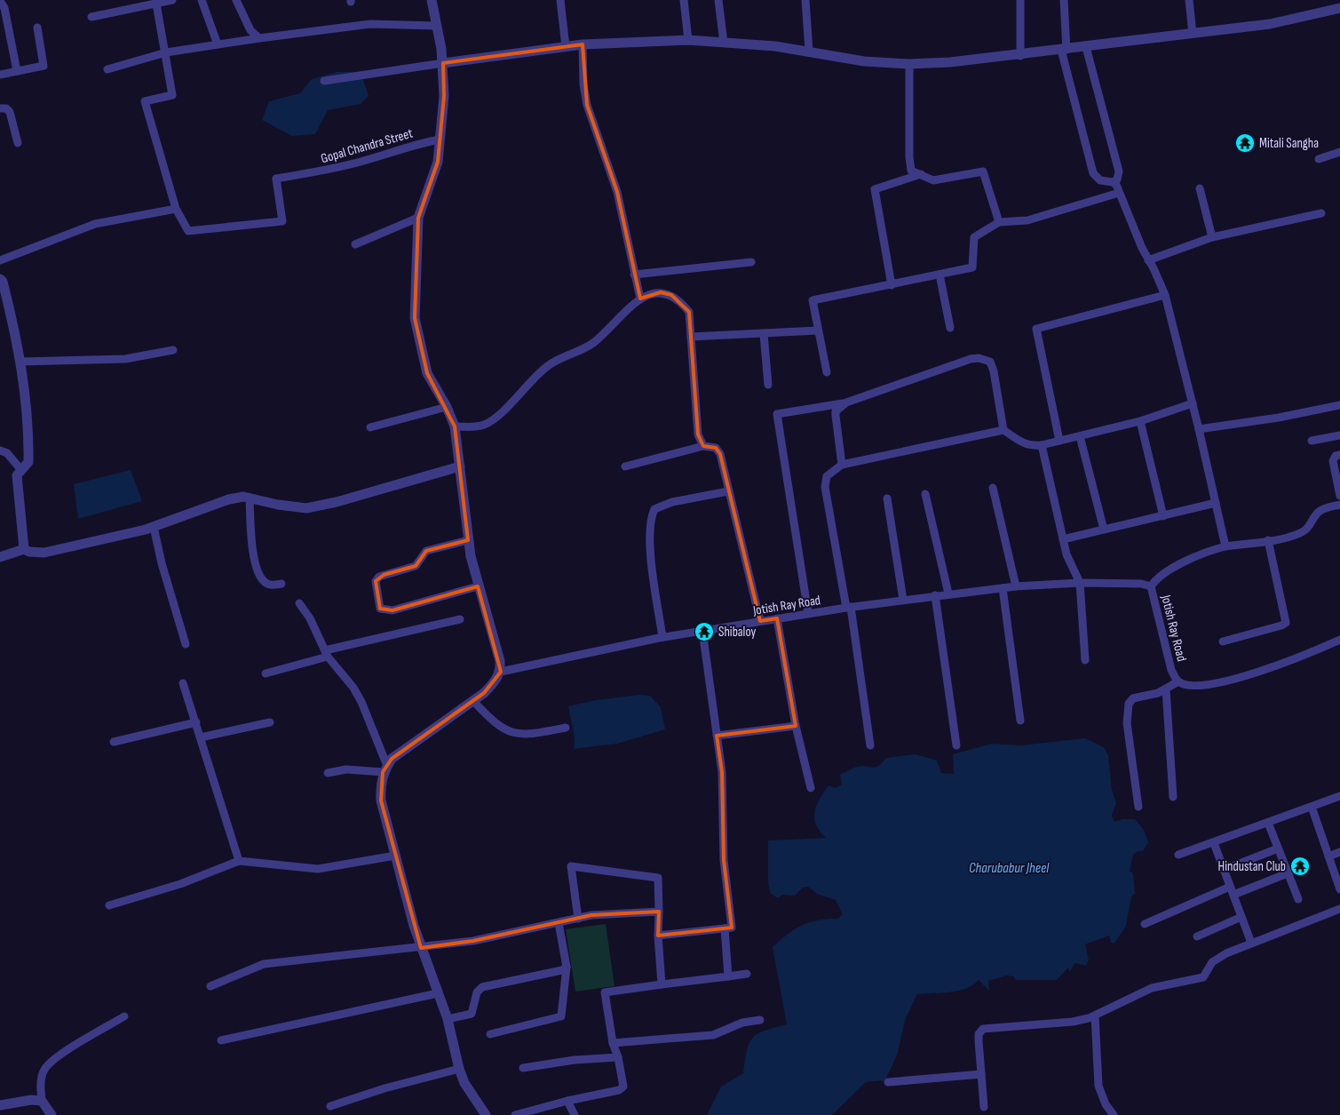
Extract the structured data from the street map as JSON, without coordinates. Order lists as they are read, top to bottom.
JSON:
{
  "streets": {
    "street": ["Gopal Chandra Street", "Jotish Ray Road"]
  },
  "water": ["Charubabur Jheel"],
  "places": {
    "temple": ["Mitali Sangha", "Shibaloy", "Hindustan Club"]
  }
}
